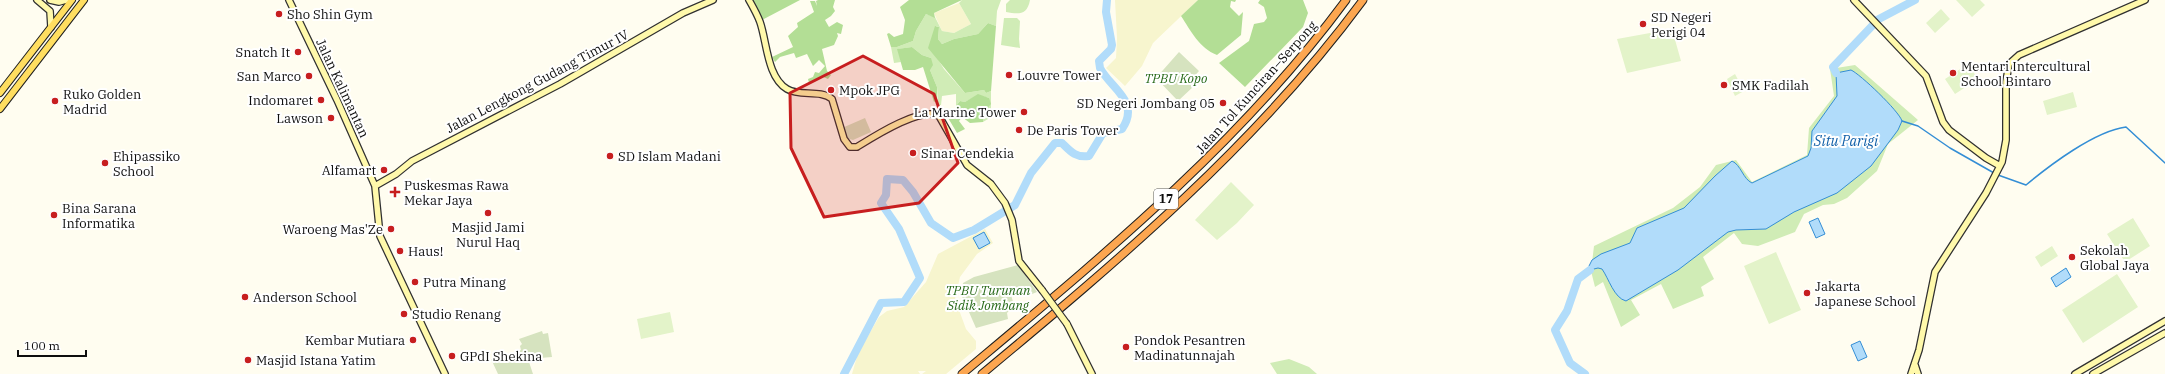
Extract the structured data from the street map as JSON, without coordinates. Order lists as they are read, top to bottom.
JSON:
{
  "streets": {
    "highway": ["Jalan Tol Kunciran–Serpong", "17"],
    "street": ["Jalan Lengkong Gudang Timur IV", "Jalan Kalimantan"]
  },
  "crossings": [
    ["Jalan Lengkong Gudang Timur IV", "Jalan Kalimantan"]
  ],
  "water": ["Situ Parigi"],
  "parks": ["TPBU Kopo", "TPBU Turunan Sidik Jombang"],
  "places": {
    "other": [
      "Sho Shin Gym",
      "SD Negeri Perigi 04",
      "Snatch It",
      "Mentari Intercultural School Bintaro",
      "Louvre Tower",
      "San Marco",
      "SMK Fadilah",
      "Mpok JPG",
      "Indomaret",
      "Ruko Golden Madrid",
      "SD Negeri Jombang 05",
      "La Marine Tower",
      "Lawson",
      "De Paris Tower",
      "Sinar Cendekia",
      "SD Islam Madani",
      "Ehipassiko School",
      "Alfamart",
      "Masjid Jami Nurul Haq",
      "Bina Sarana Informatika",
      "Waroeng Mas'Ze",
      "Haus!",
      "Sekolah Global Jaya",
      "Putra Minang",
      "Jakarta Japanese School",
      "Anderson School",
      "Studio Renang",
      "Kembar Mutiara",
      "Pondok Pesantren Madinatunnajah",
      "GPdI Shekina",
      "Masjid Istana Yatim"
    ],
    "health": ["Puskesmas Rawa Mekar Jaya"]
  },
  "scale_bar": "100 m"
}
